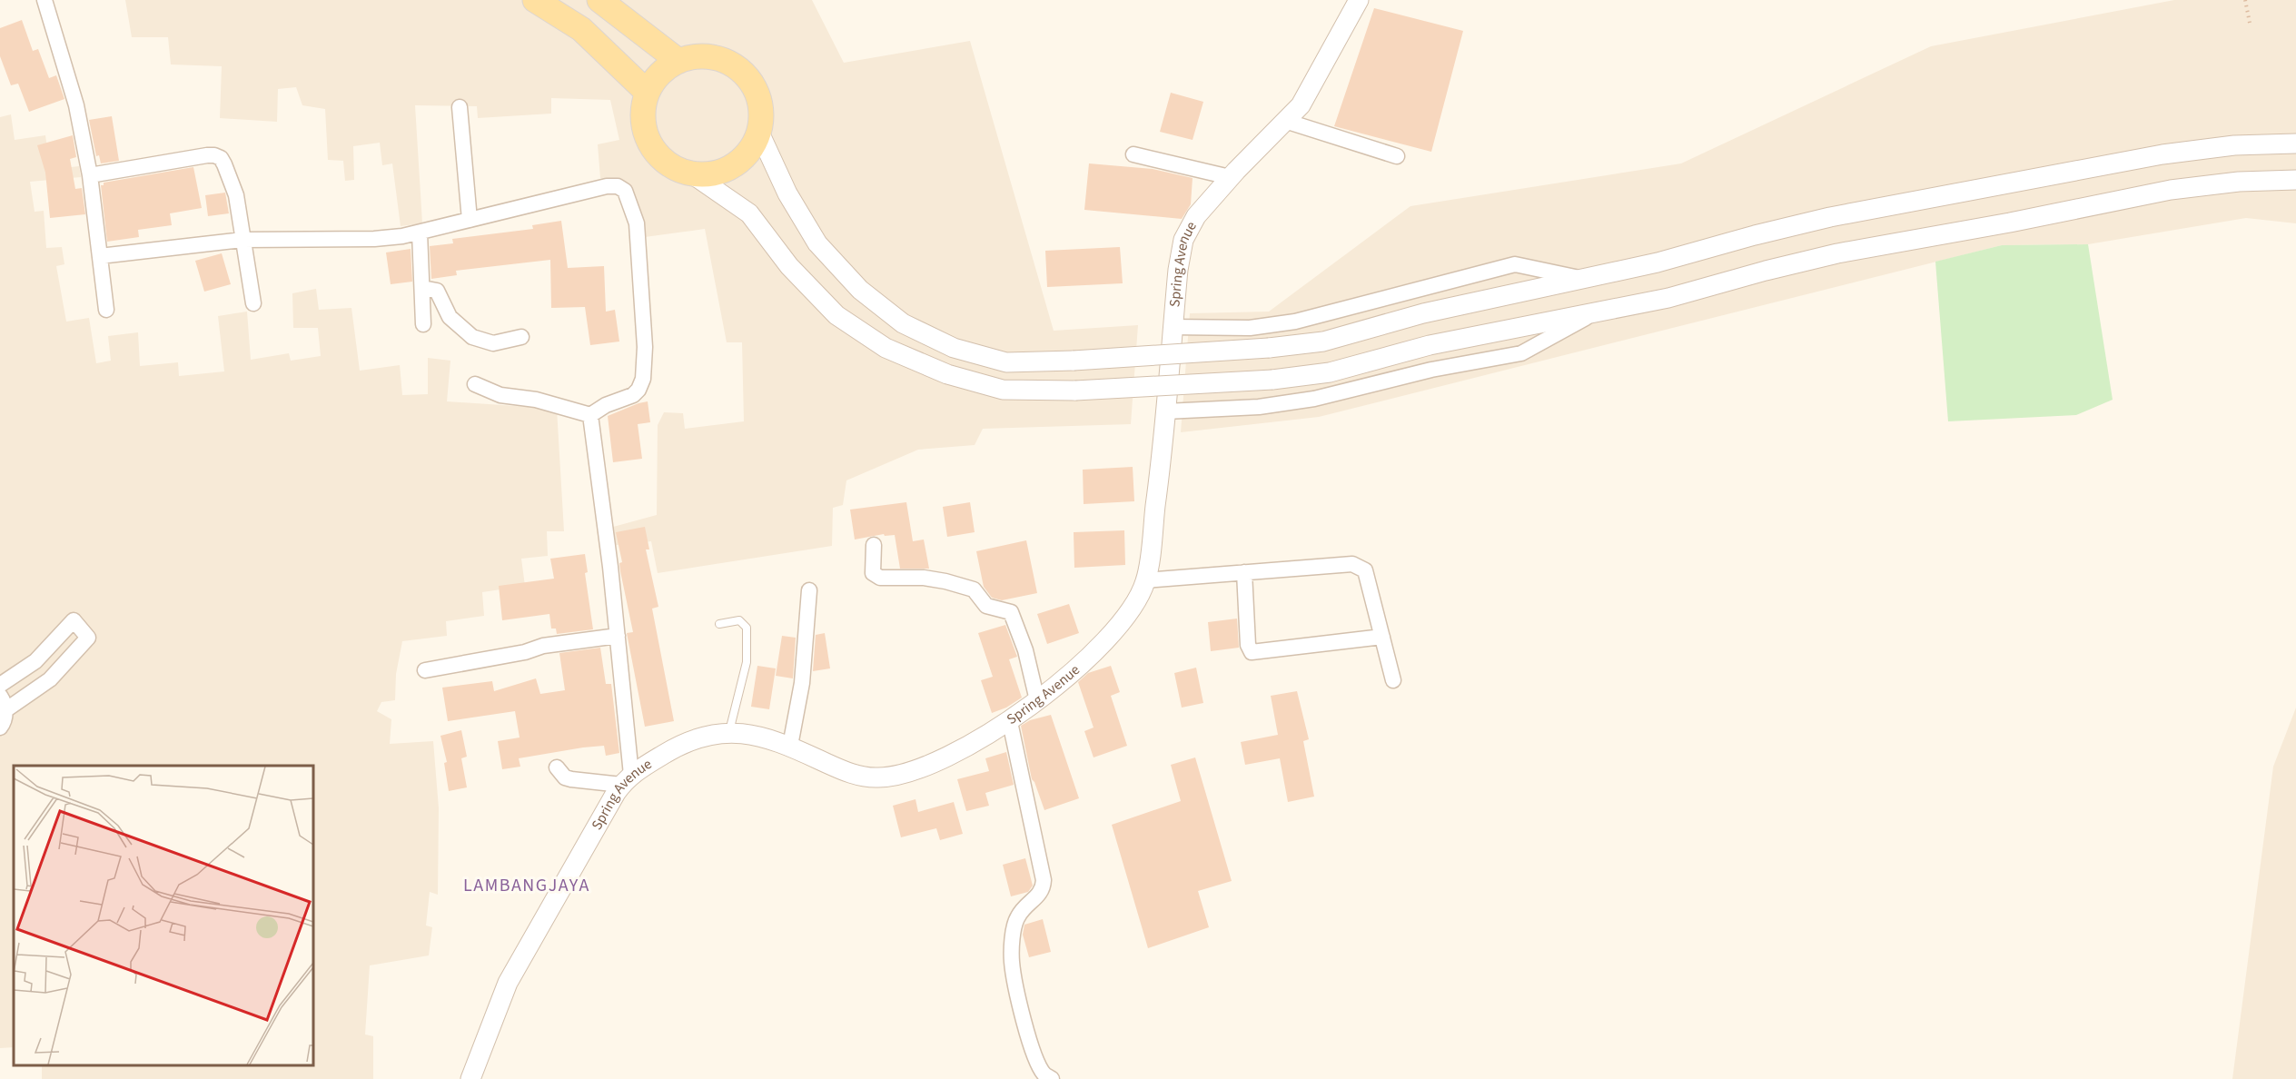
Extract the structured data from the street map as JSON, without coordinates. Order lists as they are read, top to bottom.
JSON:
{
  "streets": {
    "street": ["Spring Avenue"]
  },
  "districts": ["LAMBANGJAYA"]
}
